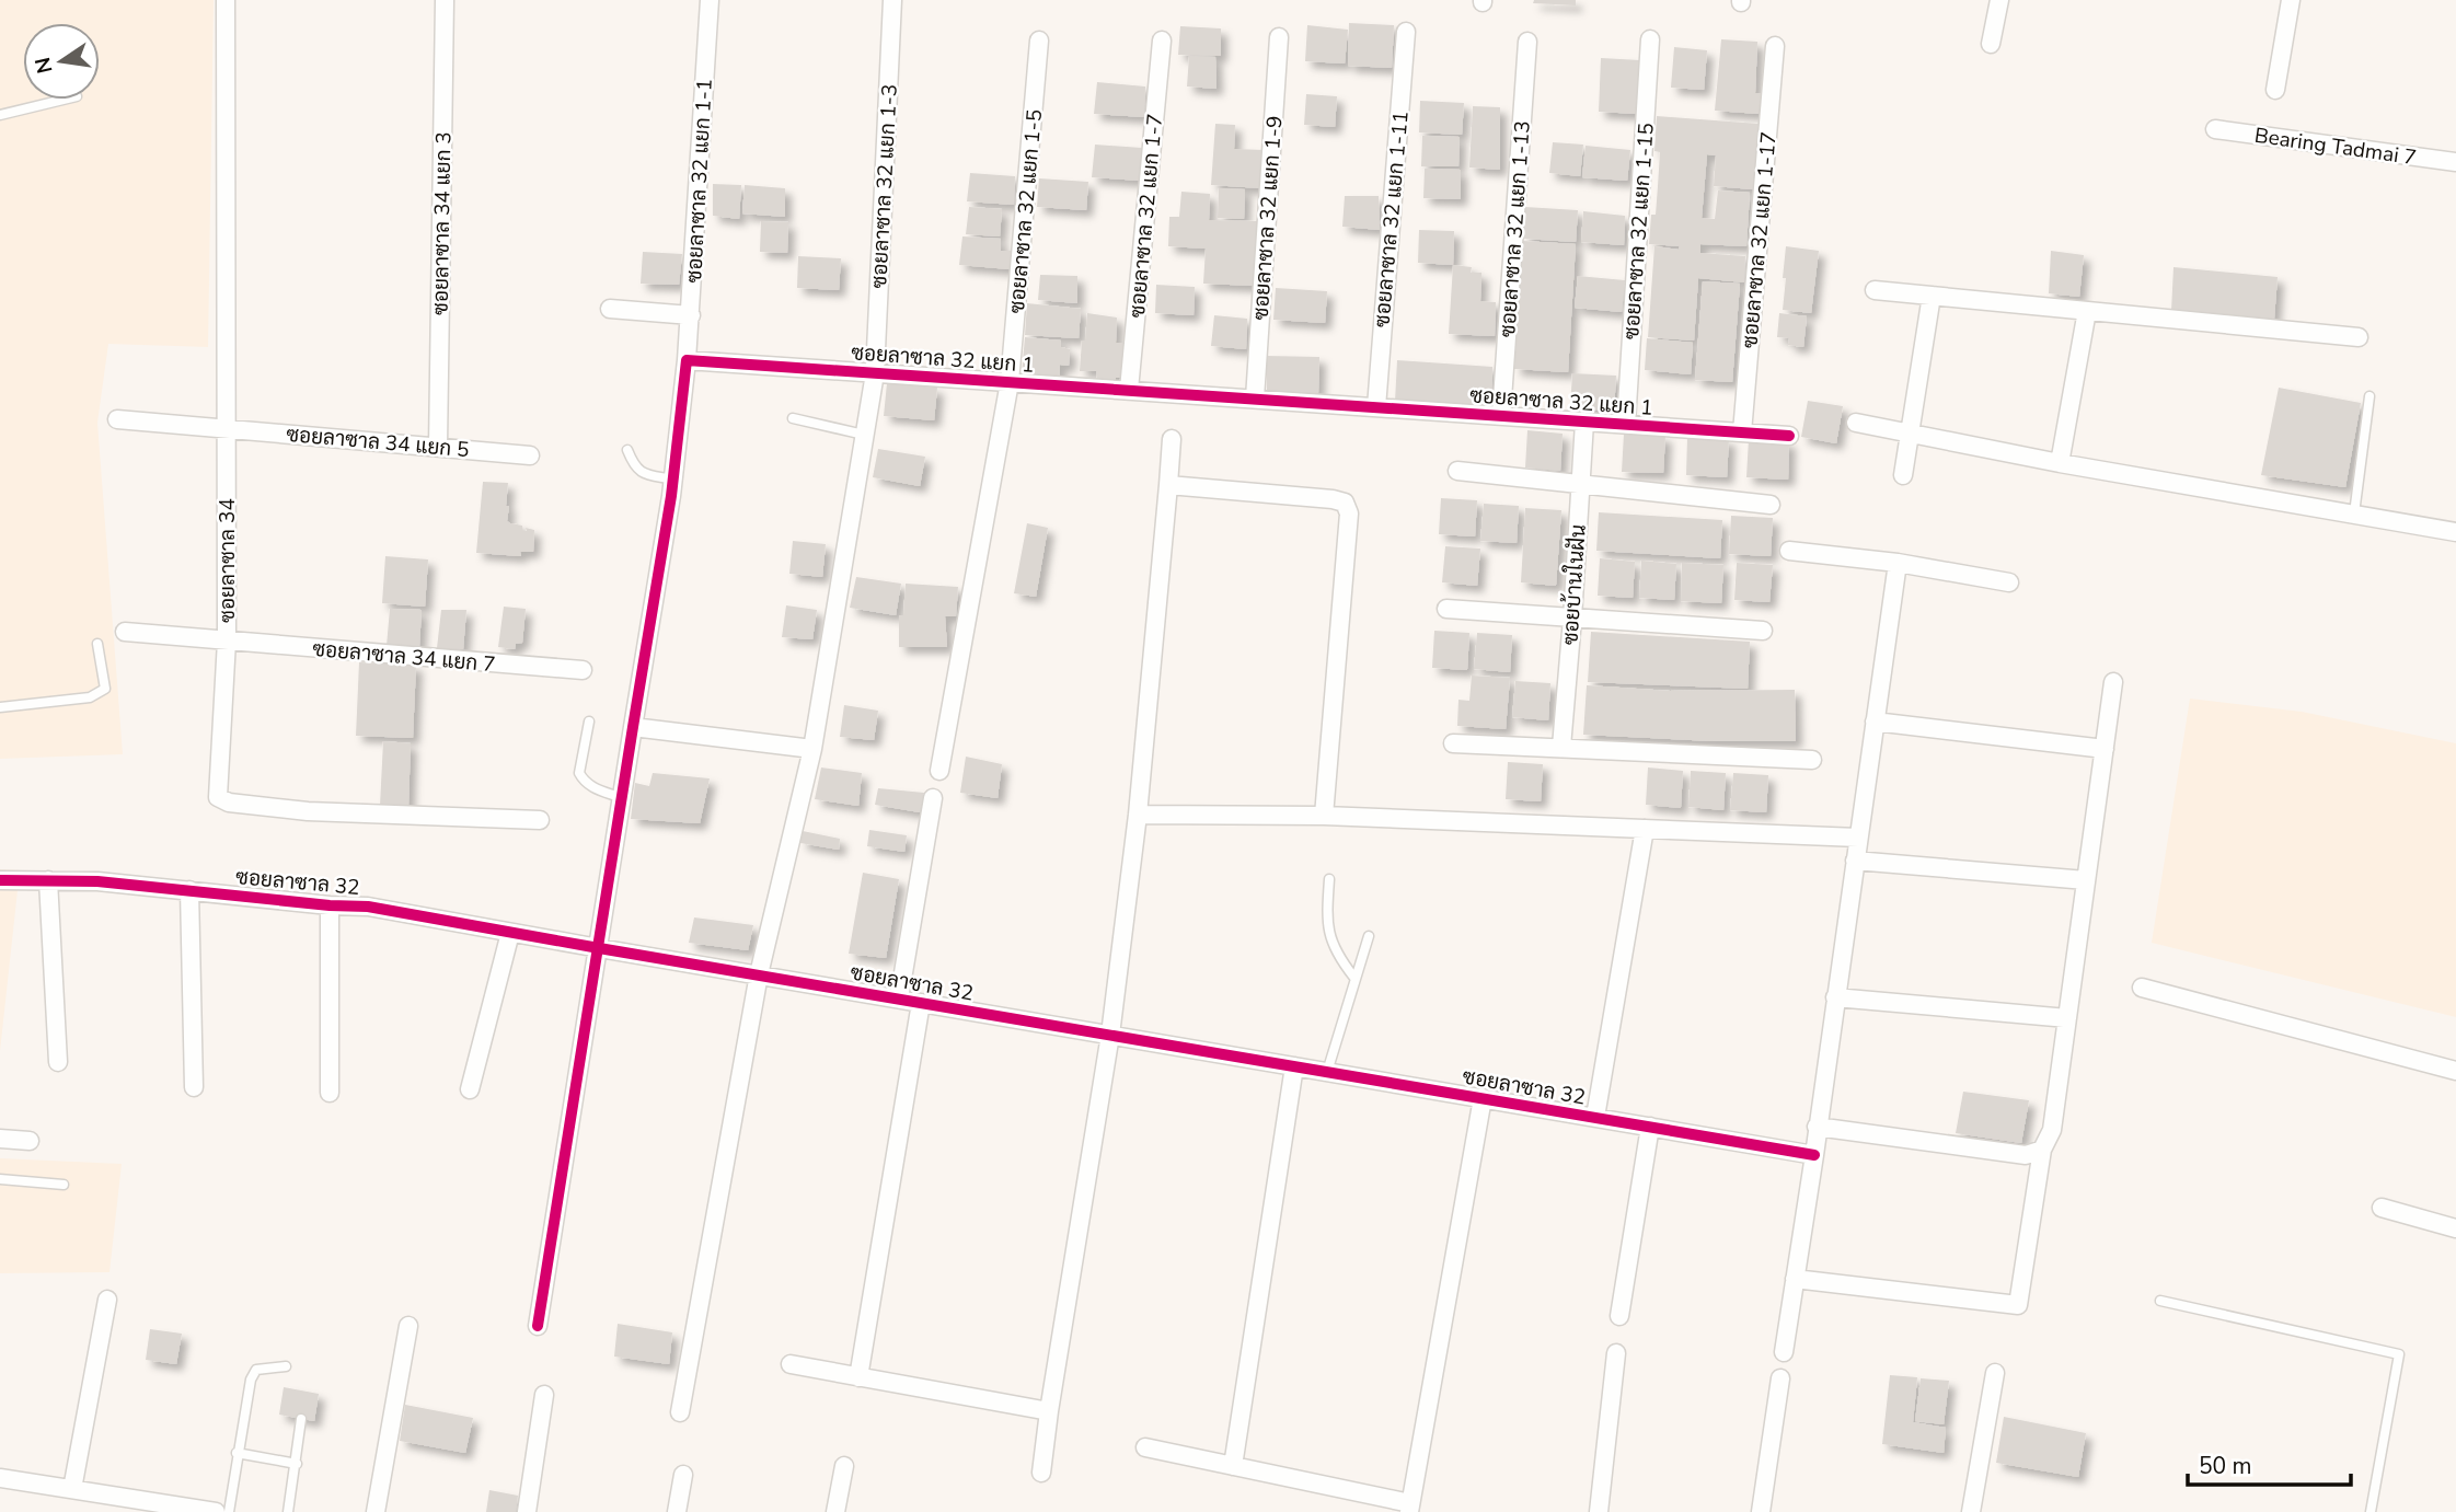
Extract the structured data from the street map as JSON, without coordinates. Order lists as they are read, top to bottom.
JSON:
{
  "streets": {
    "street": [
      "Bearing Tadmai 7",
      "ซอยลาซาล 32 แยก 1-1",
      "ซอยลาซาล 32 แยก 1-3",
      "ซอยลาซาล 32 แยก 1-5",
      "ซอยลาซาล 32 แยก 1-7",
      "ซอยลาซาล 32 แยก 1-9",
      "ซอยลาซาล 32 แยก 1-11",
      "ซอยลาซาล 34 แยก 3",
      "ซอยลาซาล 32 แยก 1-13",
      "ซอยลาซาล 32 แยก 1-15",
      "ซอยลาซาล 32 แยก 1-17",
      "ซอยลาซาล 32 แยก 1",
      "ซอยลาซาล 34 แยก 5",
      "ซอยลาซาล 34",
      "ซอยบ้านในฝัน",
      "ซอยลาซาล 34 แยก 7",
      "ซอยลาซาล 32"
    ]
  },
  "crossings": [
    ["ซอยลาซาล 32 แยก 1-1", "ซอยลาซาล 32 แยก 1"],
    ["ซอยลาซาล 32 แยก 1-3", "ซอยลาซาล 32 แยก 1"],
    ["ซอยลาซาล 32 แยก 1-3", "ซอยลาซาล 32"],
    ["ซอยลาซาล 32 แยก 1-5", "ซอยลาซาล 32 แยก 1"],
    ["ซอยลาซาล 32 แยก 1-7", "ซอยลาซาล 32 แยก 1"],
    ["ซอยลาซาล 32 แยก 1-9", "ซอยลาซาล 32 แยก 1"],
    ["ซอยลาซาล 32 แยก 1-11", "ซอยลาซาล 32 แยก 1"],
    ["ซอยลาซาล 34 แยก 3", "ซอยลาซาล 34 แยก 5"],
    ["ซอยลาซาล 32 แยก 1-13", "ซอยลาซาล 32 แยก 1"],
    ["ซอยลาซาล 32 แยก 1-15", "ซอยลาซาล 32 แยก 1"],
    ["ซอยลาซาล 32 แยก 1-17", "ซอยลาซาล 32 แยก 1"],
    ["ซอยลาซาล 32 แยก 1", "ซอยบ้านในฝัน"],
    ["ซอยลาซาล 34 แยก 5", "ซอยลาซาล 34"],
    ["ซอยลาซาล 34", "ซอยลาซาล 34 แยก 7"]
  ],
  "scale_bar": "50 m",
  "north": "left"
}
